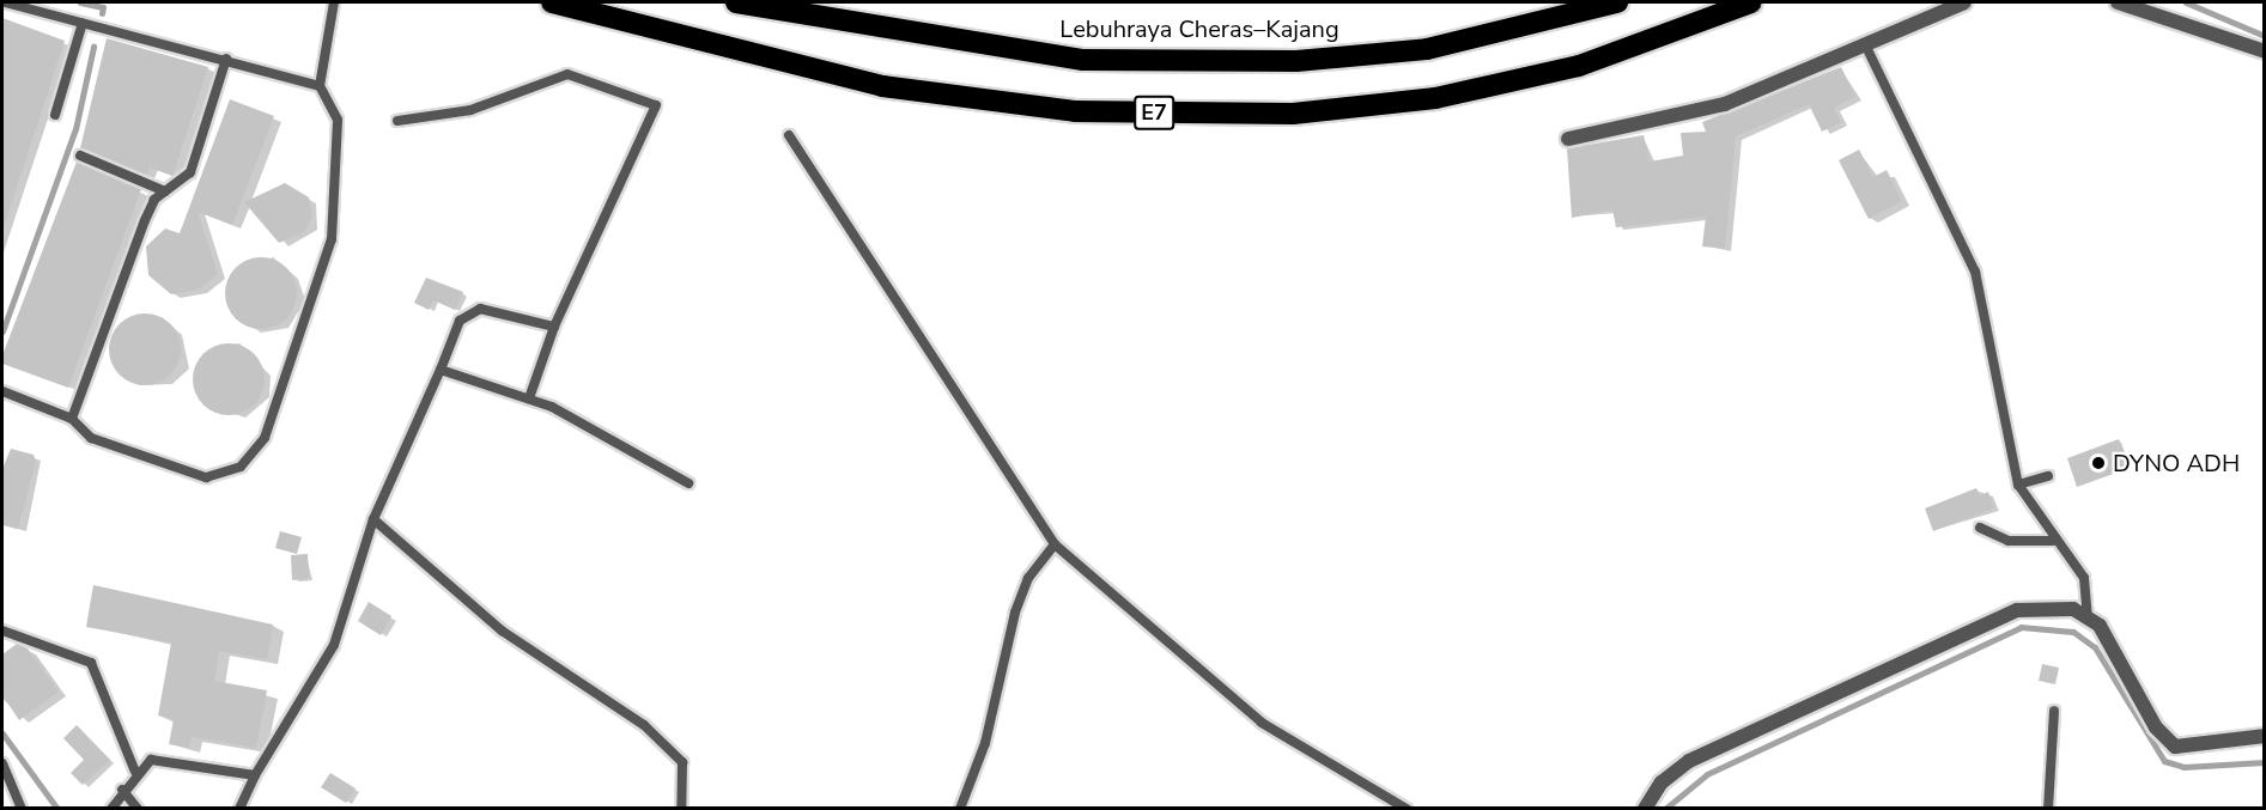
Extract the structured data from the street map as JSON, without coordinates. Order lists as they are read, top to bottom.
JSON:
{
  "streets": {
    "highway": ["Lebuhraya Cheras–Kajang", "E7"]
  },
  "places": ["DYNO ADH"]
}
